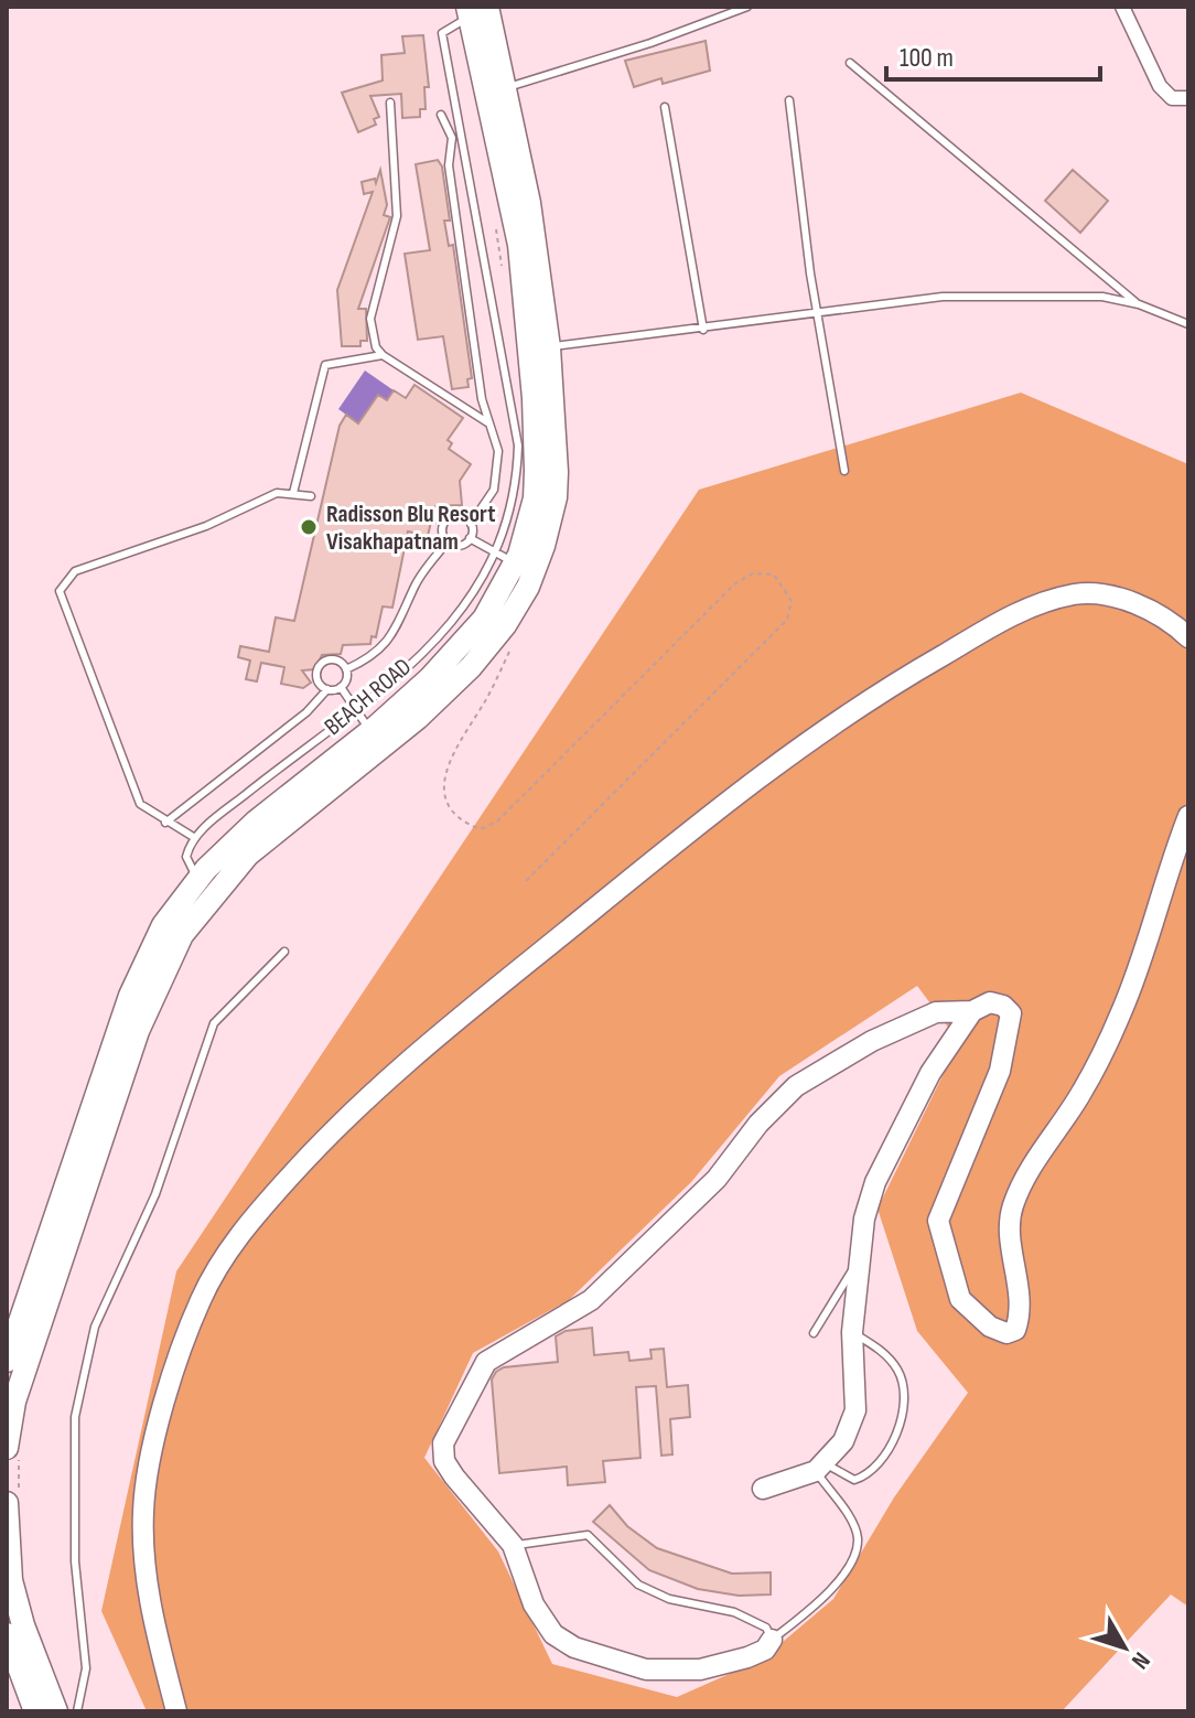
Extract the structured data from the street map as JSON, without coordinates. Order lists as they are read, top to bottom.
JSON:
{
  "streets": {
    "main road": ["BEACH ROAD"]
  },
  "places": ["Radisson Blu Resort Visakhapatnam"],
  "scale_bar": "100 m",
  "north": "bottom right"
}
